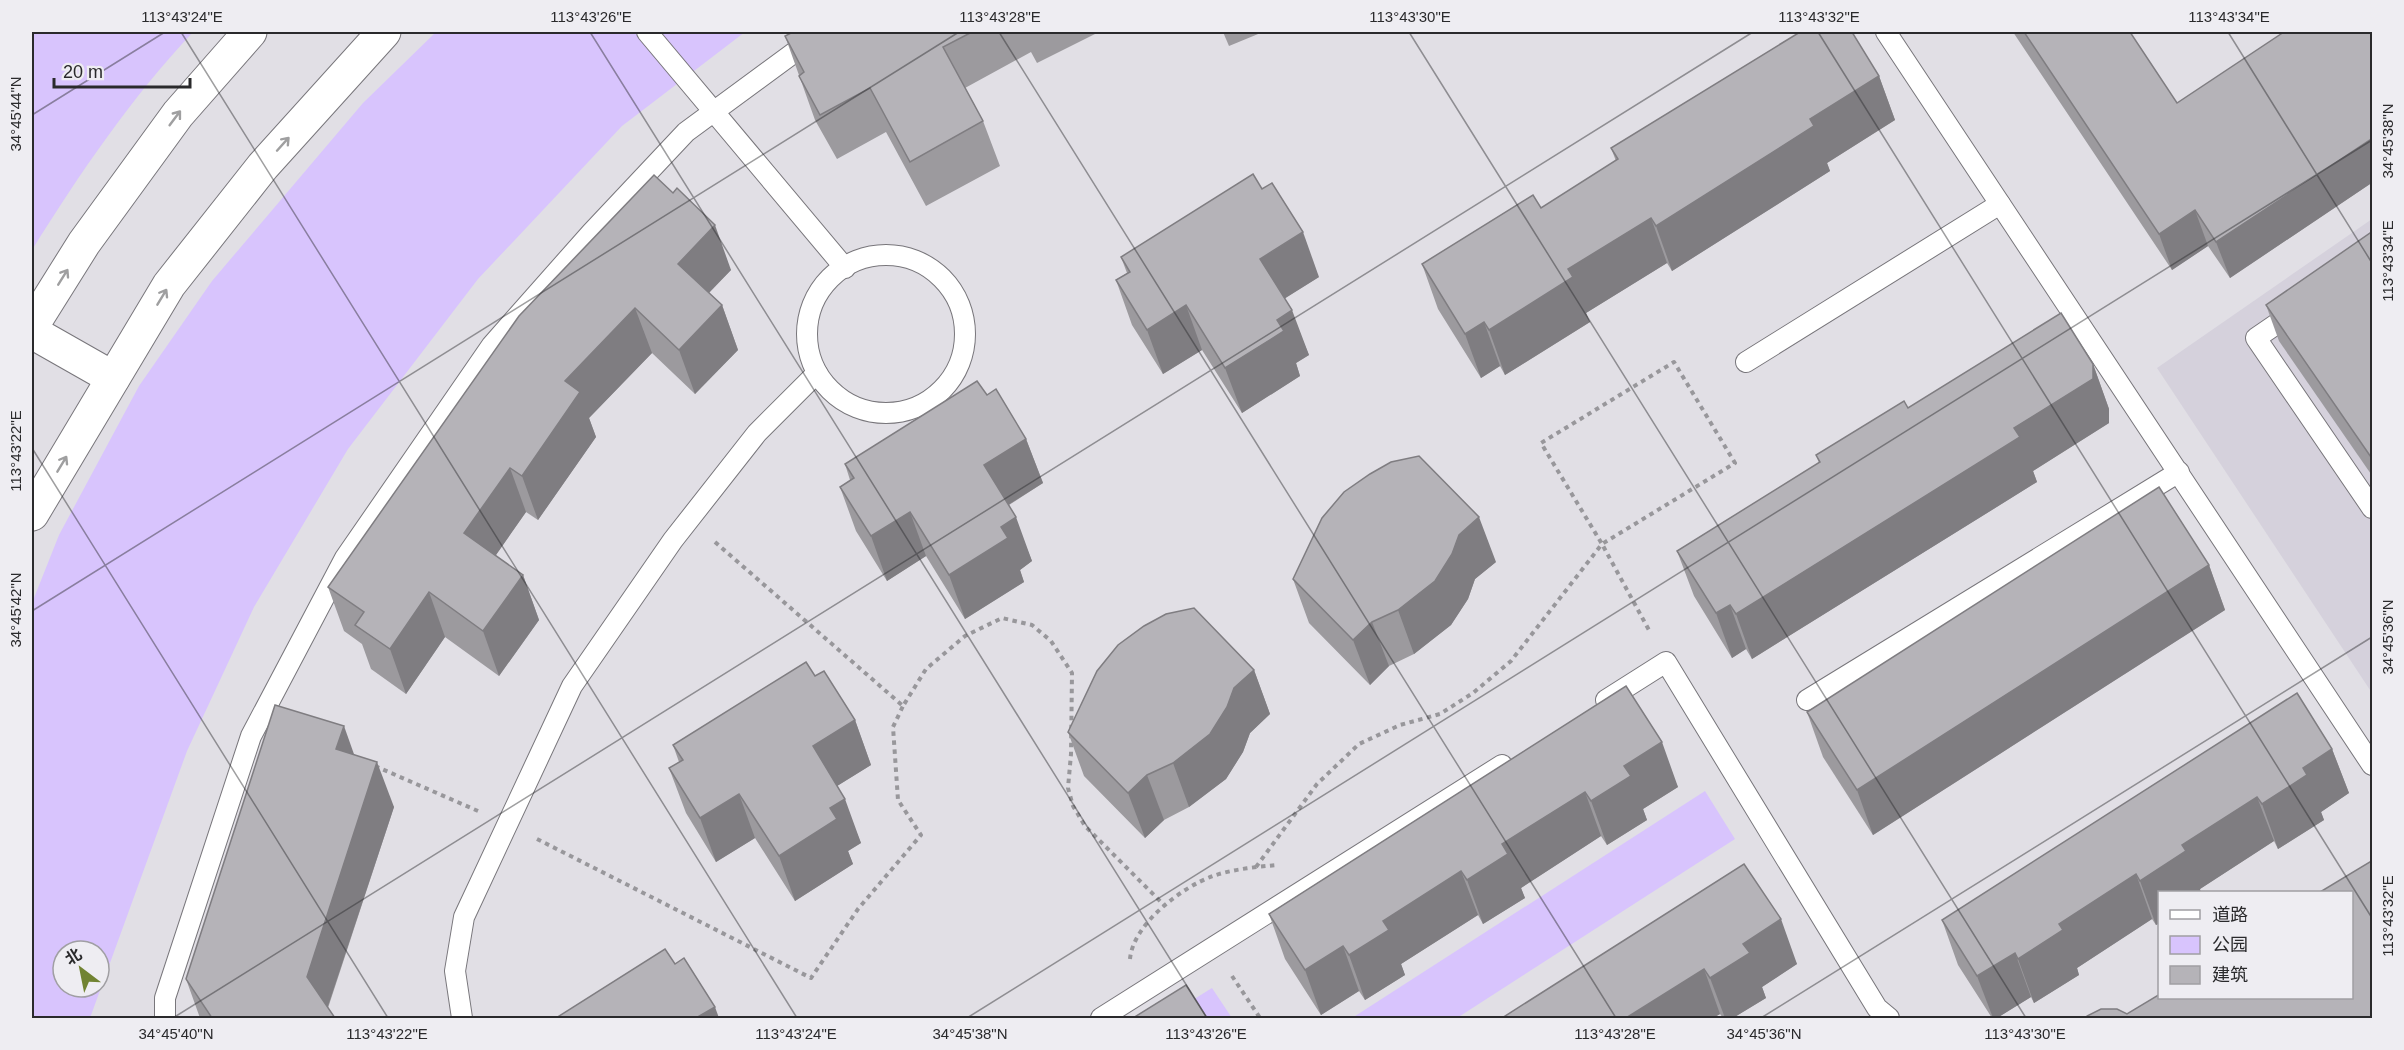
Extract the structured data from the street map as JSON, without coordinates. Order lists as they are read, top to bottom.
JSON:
{
  "legend": ["道路", "公园", "建筑"],
  "scale_bar": "20 m",
  "north": "top left",
  "coordinates": [
    "113°43'24\"E",
    "113°43'26\"E",
    "113°43'28\"E",
    "113°43'30\"E",
    "113°43'32\"E",
    "113°43'34\"E",
    "34°45'44\"N",
    "34°45'38\"N",
    "113°43'22\"E",
    "34°45'42\"N",
    "34°45'36\"N",
    "34°45'40\"N"
  ]
}
